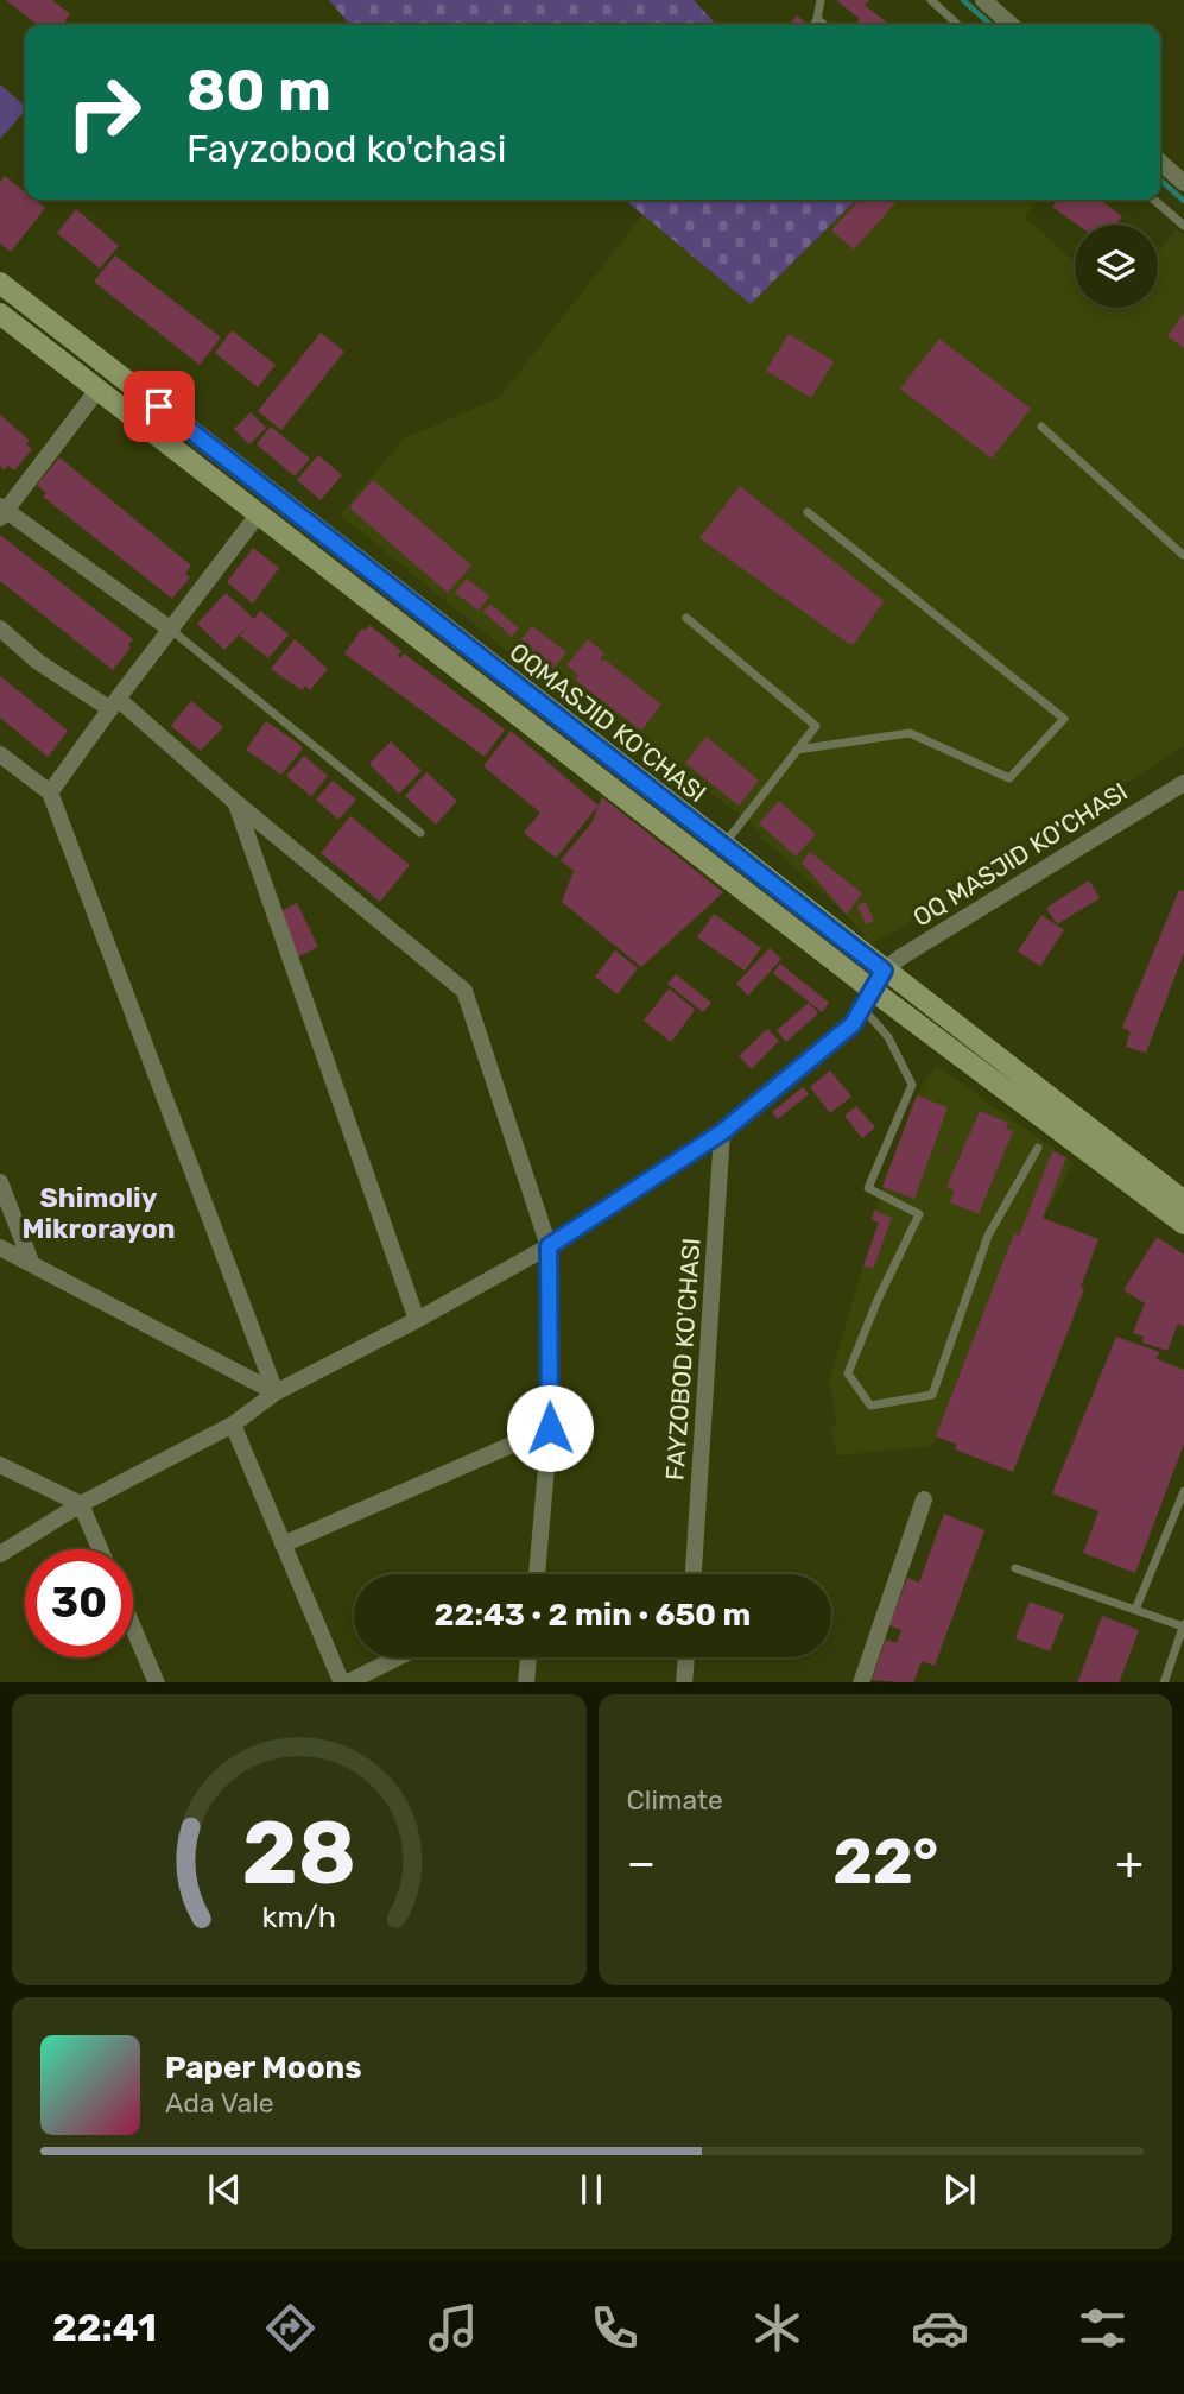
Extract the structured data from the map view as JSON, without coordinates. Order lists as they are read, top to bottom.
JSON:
{
  "streets": {
    "main road": ["OQMASJID KO'CHASI"],
    "street": ["OQ MASJID KO'CHASI", "FAYZOBOD KO'CHASI"]
  },
  "crossings": [
    ["OQMASJID KO'CHASI", "OQ MASJID KO'CHASI"]
  ],
  "districts": ["Shimoliy Mikrorayon"],
  "page": {
    "turn": ["80 m", "Fayzobod ko'chasi"],
    "limit": "30",
    "trip": "22:43 · 2 min · 650 m",
    "tile": "Climate",
    "heat": ["−", "22°", "+"],
    "song": ["Paper Moons", "Ada Vale"],
    "tabs": "22:41",
    "gauge": ["28", "km/h"]
  }
}
